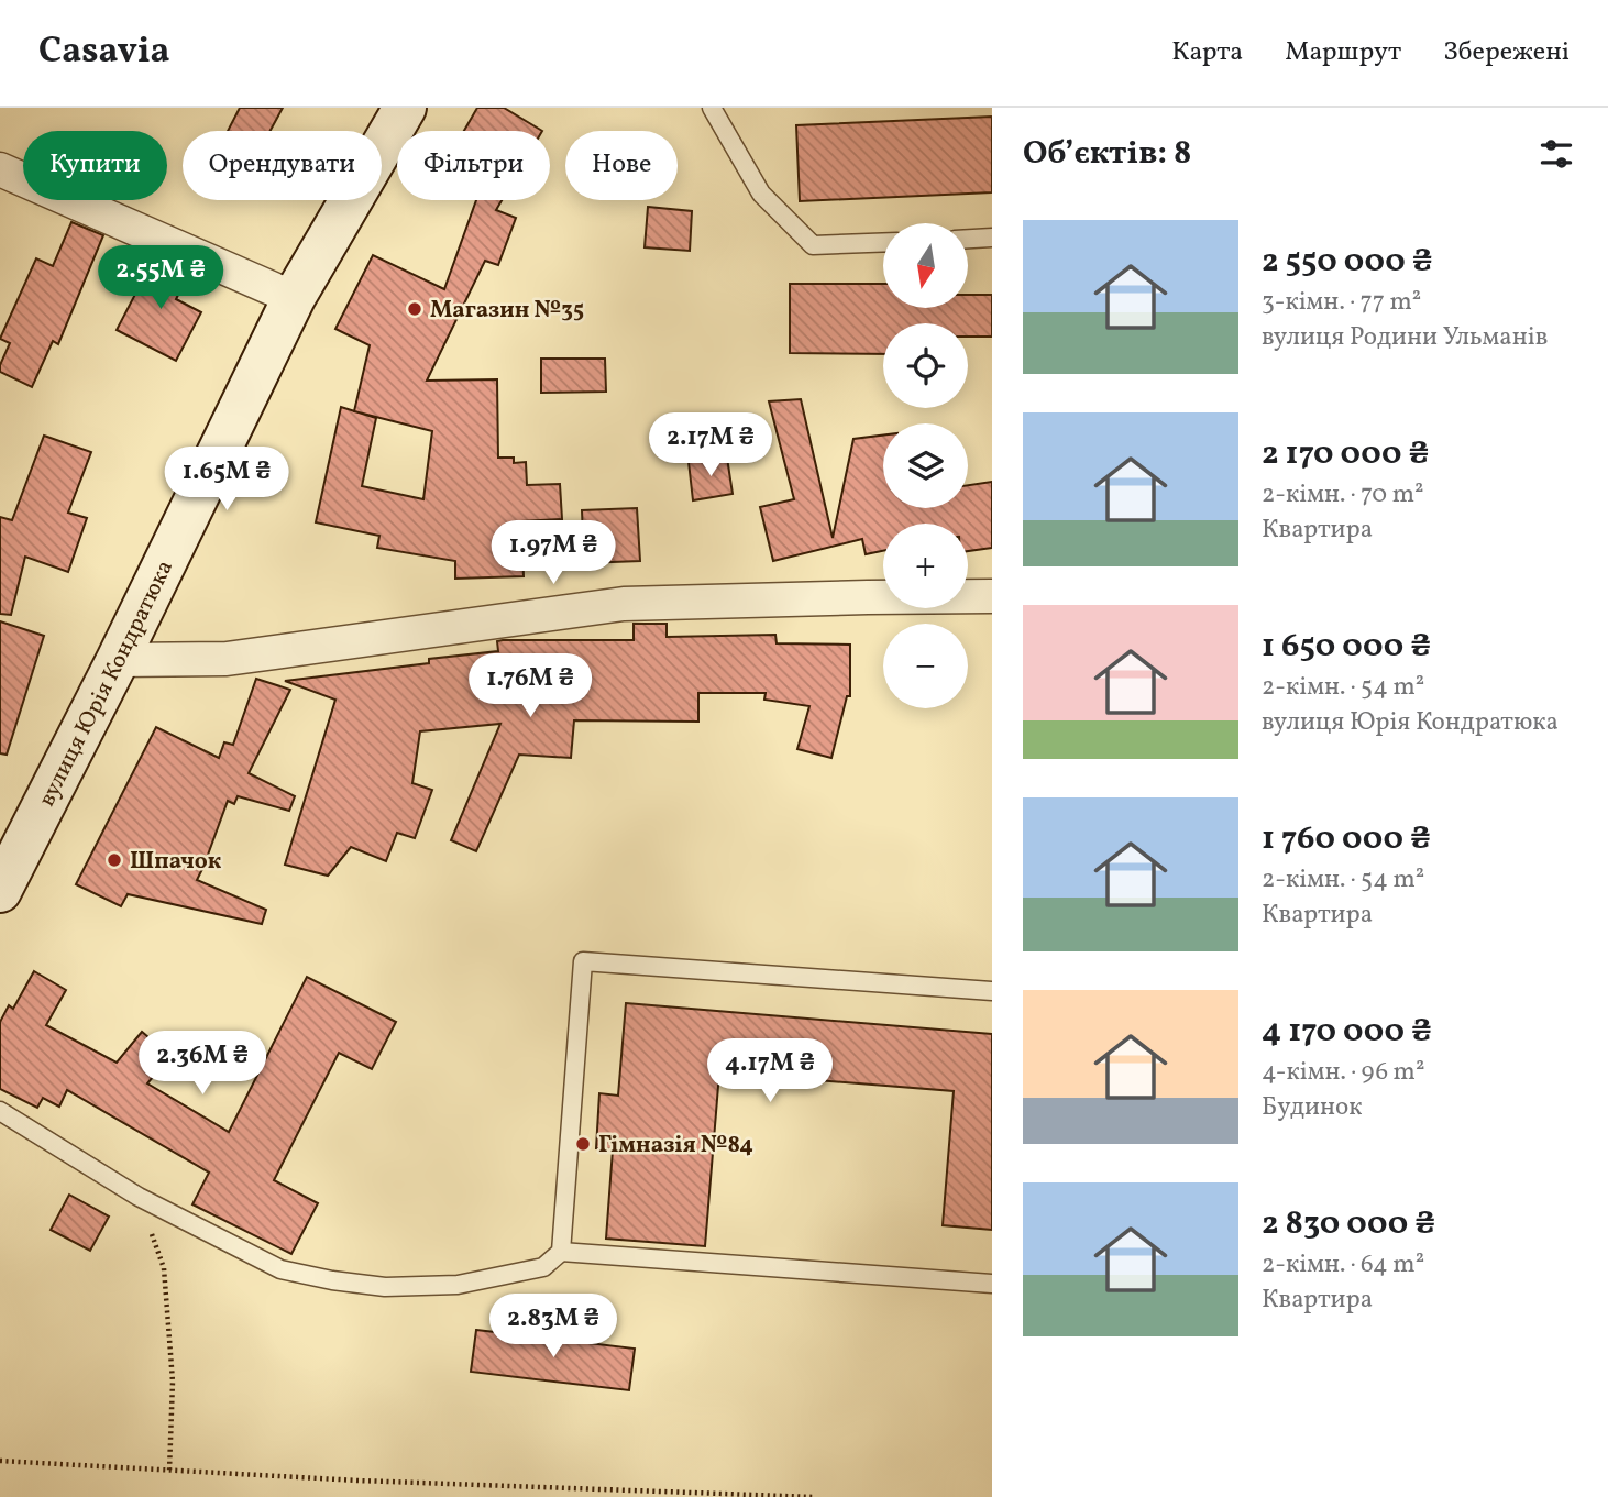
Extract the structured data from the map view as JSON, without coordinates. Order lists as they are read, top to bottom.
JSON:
{
  "streets": {
    "street": ["вулиця Юрія Кондратюка"]
  },
  "places": ["Магазин №35", "Шпачок", "Гімназія №84"],
  "north": "bottom",
  "page": {
    "header": "Casavia",
    "nav": ["Карта", "Маршрут", "Збережені"],
    "heading": "Об’єктів: 8",
    "chip": [
      "Купити",
      "Орендувати",
      "Фільтри",
      "Нове"
    ],
    "list": [
      {
        "name": "2 550 000 ₴",
        "note": "3-кімн. · 77 m² · вулиця Родини Ульманів"
      },
      {
        "name": "2 170 000 ₴",
        "note": "2-кімн. · 70 m² · Квартира"
      },
      {
        "name": "1 650 000 ₴",
        "note": "2-кімн. · 54 m² · вулиця Юрія Кондратюка"
      },
      {
        "name": "1 760 000 ₴",
        "note": "2-кімн. · 54 m² · Квартира"
      },
      {
        "name": "4 170 000 ₴",
        "note": "4-кімн. · 96 m² · Будинок"
      },
      {
        "name": "2 830 000 ₴",
        "note": "2-кімн. · 64 m² · Квартира"
      }
    ],
    "map_buttons": ["+", "−"],
    "price": [
      "2.55M ₴",
      "2.17M ₴",
      "1.65M ₴",
      "1.97M ₴",
      "1.76M ₴",
      "2.36M ₴",
      "4.17M ₴",
      "2.83M ₴"
    ]
  }
}
